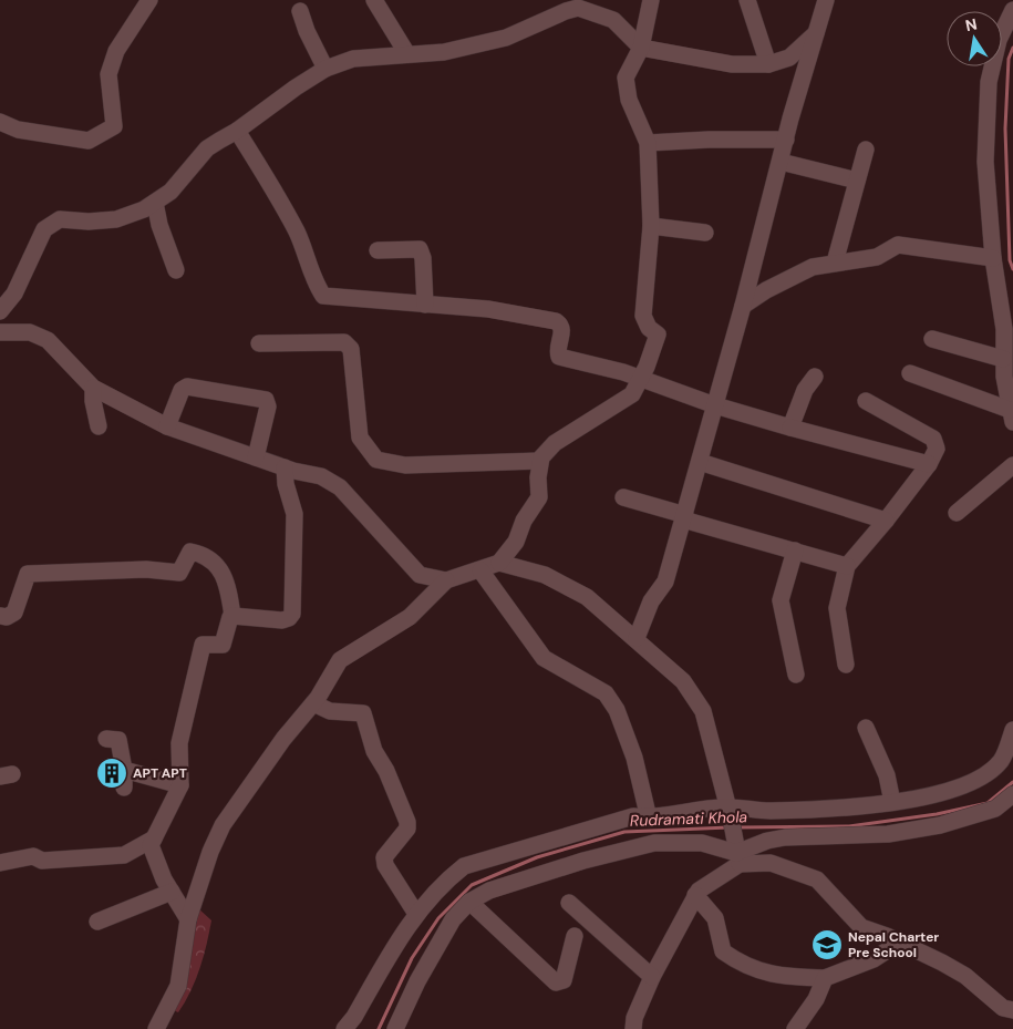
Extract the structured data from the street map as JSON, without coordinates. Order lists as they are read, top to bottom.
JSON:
{
  "water": ["Rudramati Khola"],
  "places": {
    "building": ["APT APT"],
    "school or university": ["Nepal Charter Pre School"]
  },
  "north": "top"
}
